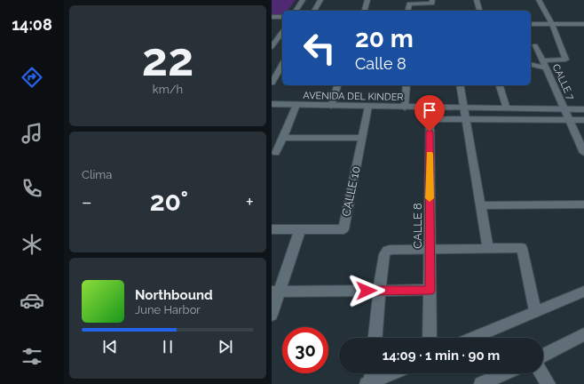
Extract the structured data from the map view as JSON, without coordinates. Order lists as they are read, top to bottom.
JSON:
{
  "streets": {
    "street": [
      "CALLE 7",
      "AVENIDA DEL KINDER",
      "CALLE 10",
      "CALLE 8"
    ]
  },
  "crossings": [
    ["CALLE 7", "AVENIDA DEL KINDER"],
    ["AVENIDA DEL KINDER", "CALLE 10"],
    ["AVENIDA DEL KINDER", "CALLE 8"]
  ],
  "page": {
    "tabs": "14:08",
    "tile": [
      ["22", "km/h"],
      "Clima"
    ],
    "turn": ["20 m", "Calle 8"],
    "heat": ["−", "20°", "+"],
    "song": ["Northbound", "June Harbor"],
    "limit": "30",
    "trip": "14:09 · 1 min · 90 m"
  }
}
